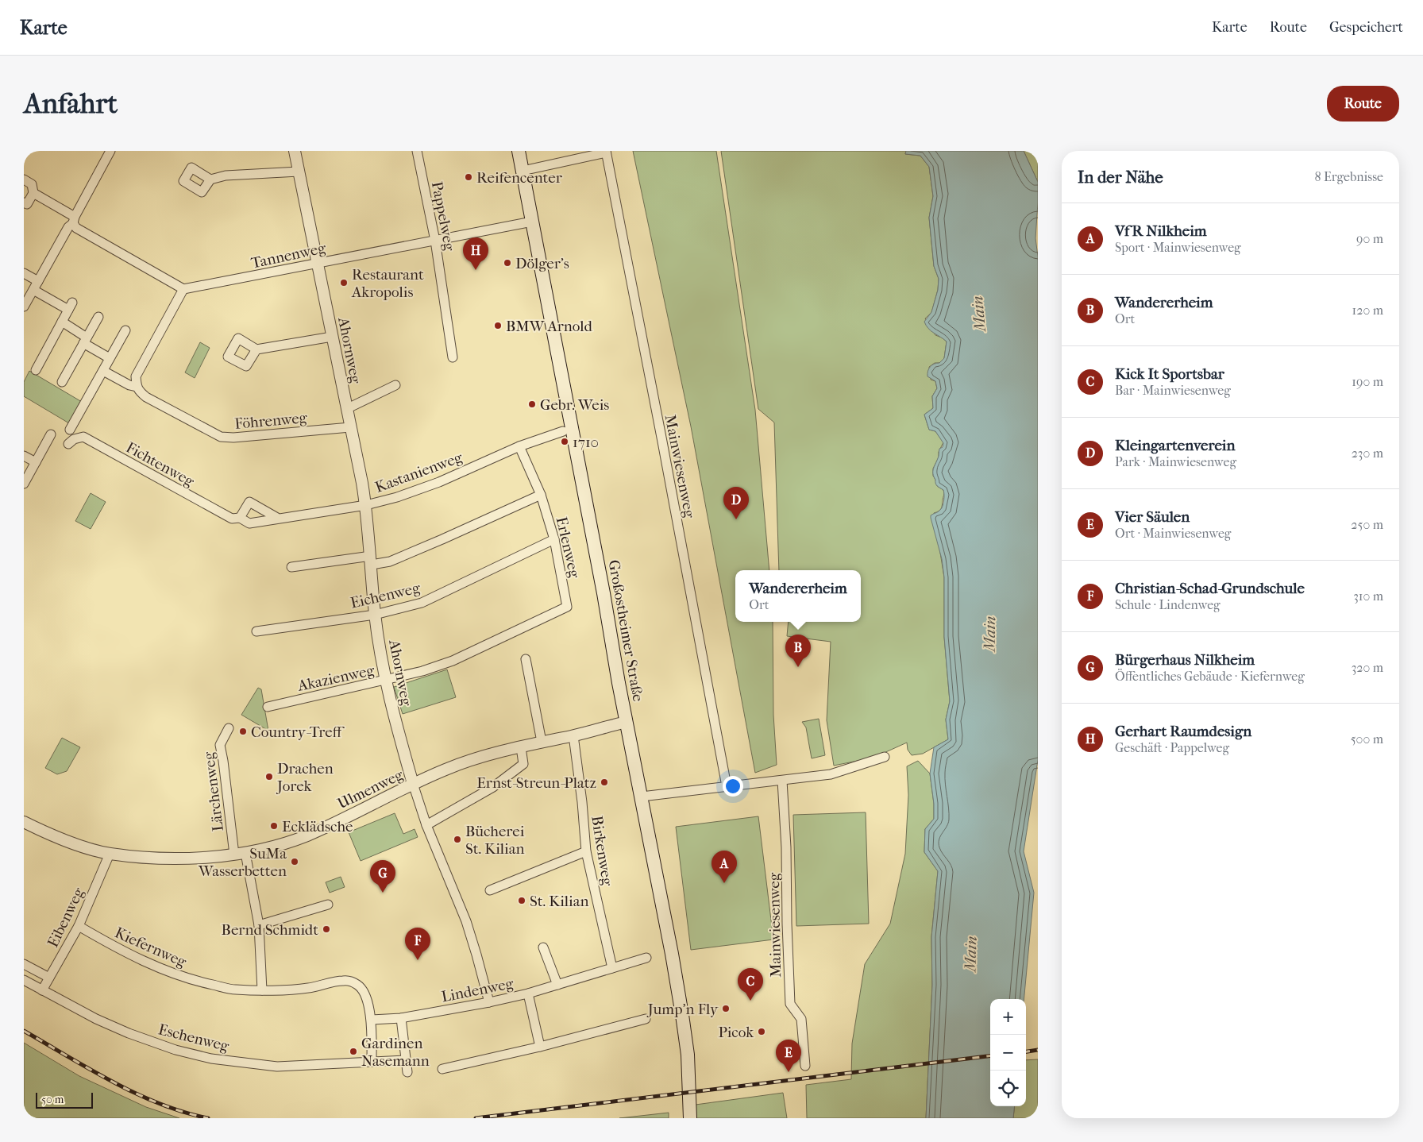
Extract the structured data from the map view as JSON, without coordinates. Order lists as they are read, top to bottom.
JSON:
{
  "streets": {
    "main road": ["Großostheimer Straße"],
    "street": [
      "Pappelweg",
      "Tannenweg",
      "Ahornweg",
      "Föhrenweg",
      "Fichtenweg",
      "Mainwiesenweg",
      "Kastanienweg",
      "Erlenweg",
      "Eichenweg",
      "Akazienweg",
      "Ulmenweg",
      "Lärchenweg",
      "Birkenweg",
      "Eibenweg",
      "Kiefernweg",
      "Lindenweg",
      "Eschenweg"
    ]
  },
  "crossings": [
    ["Pappelweg", "Tannenweg"],
    ["Tannenweg", "Ahornweg"],
    ["Tannenweg", "Großostheimer Straße"],
    ["Ahornweg", "Föhrenweg"],
    ["Ahornweg", "Kastanienweg"],
    ["Ahornweg", "Eichenweg"],
    ["Ahornweg", "Akazienweg"],
    ["Ahornweg", "Ulmenweg"],
    ["Fichtenweg", "Kastanienweg"],
    ["Mainwiesenweg", "Großostheimer Straße"],
    ["Kastanienweg", "Erlenweg"],
    ["Erlenweg", "Eichenweg"],
    ["Erlenweg", "Akazienweg"],
    ["Großostheimer Straße", "Ulmenweg"],
    ["Ulmenweg", "Lärchenweg"],
    ["Ulmenweg", "Birkenweg"],
    ["Ulmenweg", "Eibenweg"],
    ["Birkenweg", "Lindenweg"],
    ["Eibenweg", "Kiefernweg"],
    ["Eibenweg", "Eschenweg"],
    ["Kiefernweg", "Lindenweg"]
  ],
  "water": ["Main"],
  "places": [
    "Reifencenter",
    "Dölger's",
    "Restaurant Akropolis",
    "BMW Arnold",
    "Gebr. Weis",
    "1710",
    "Country-Treff",
    "Drachen Jorek",
    "Ernst-Streun-Platz",
    "Ecklädsche",
    "Bücherei St. Kilian",
    "SuMa Wasserbetten",
    "St. Kilian",
    "Bernd Schmidt",
    "Jump'n Fly",
    "Picok",
    "Gardinen Nasemann"
  ],
  "scale_bar": "50 m",
  "page": {
    "header": "Karte",
    "nav": ["Karte", "Route", "Gespeichert"],
    "buttons": "Route",
    "title": "Anfahrt",
    "heading": ["In der Nähe", "8 Ergebnisse"],
    "list": [
      {
        "mark": "A",
        "name": "VfR Nilkheim",
        "note": "Sport · Mainwiesenweg",
        "value": "90 m"
      },
      {
        "mark": "B",
        "name": "Wandererheim",
        "note": "Ort",
        "value": "120 m"
      },
      {
        "mark": "C",
        "name": "Kick It Sportsbar",
        "note": "Bar · Mainwiesenweg",
        "value": "190 m"
      },
      {
        "mark": "D",
        "name": "Kleingartenverein",
        "note": "Park · Mainwiesenweg",
        "value": "230 m"
      },
      {
        "mark": "E",
        "name": "Vier Säulen",
        "note": "Ort · Mainwiesenweg",
        "value": "250 m"
      },
      {
        "mark": "F",
        "name": "Christian-Schad-Grundschule",
        "note": "Schule · Lindenweg",
        "value": "310 m"
      },
      {
        "mark": "G",
        "name": "Bürgerhaus Nilkheim",
        "note": "Öffentliches Gebäude · Kiefernweg",
        "value": "320 m"
      },
      {
        "mark": "H",
        "name": "Gerhart Raumdesign",
        "note": "Geschäft · Pappelweg",
        "value": "500 m"
      }
    ],
    "pins": [
      "H",
      "D",
      "B",
      "A",
      "G",
      "F",
      "C",
      "E"
    ],
    "popup": ["Wandererheim", "Ort"],
    "map_buttons": ["+", "−"],
    "scale": "50 m"
  }
}
